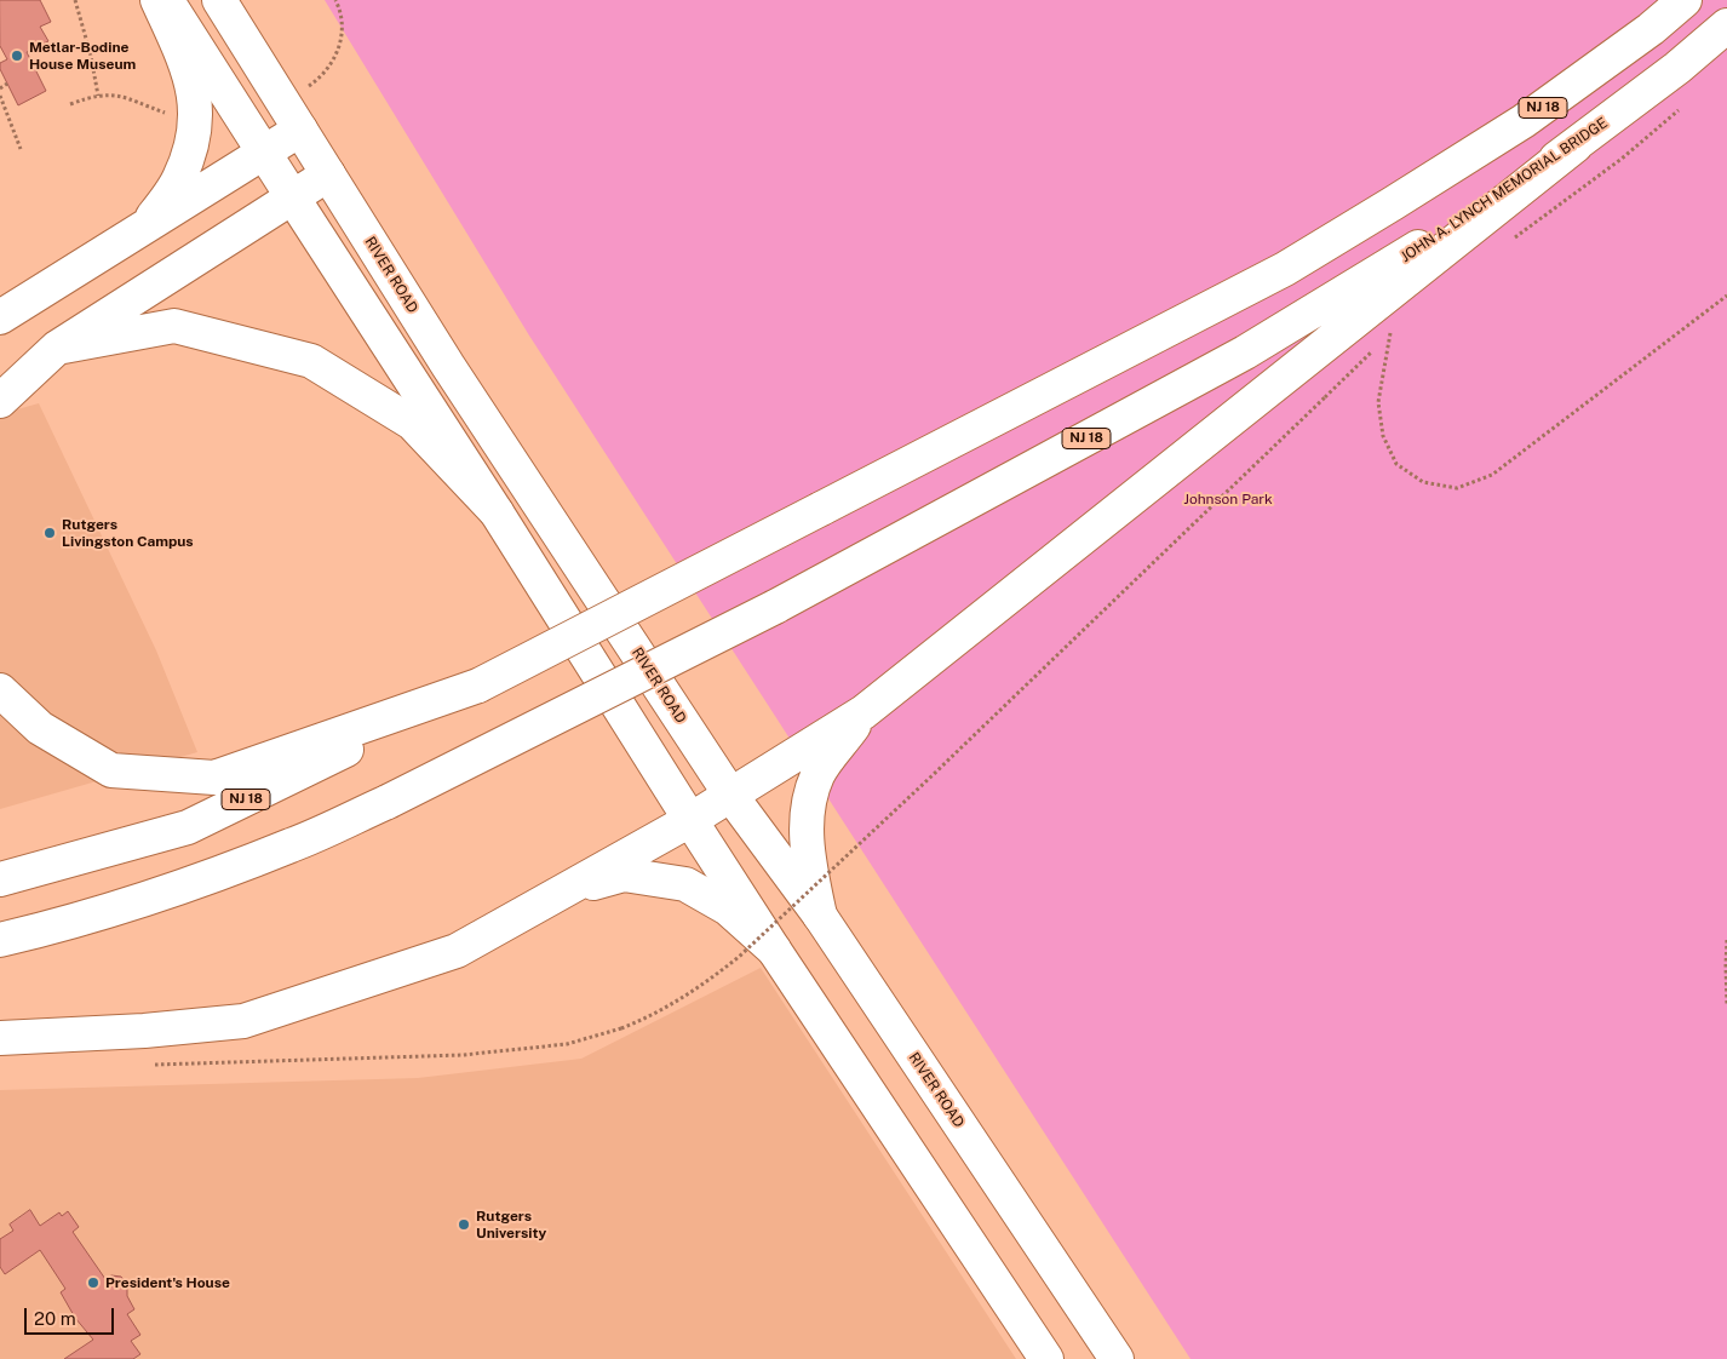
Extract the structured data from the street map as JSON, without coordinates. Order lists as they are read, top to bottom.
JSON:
{
  "streets": {
    "main road": ["NJ 18", "JOHN A. LYNCH MEMORIAL BRIDGE", "RIVER ROAD"]
  },
  "crossings": [
    ["NJ 18", "JOHN A. LYNCH MEMORIAL BRIDGE"]
  ],
  "parks": ["Johnson Park"],
  "places": [
    "Metlar-Bodine House Museum",
    "Rutgers Livingston Campus",
    "Rutgers University",
    "President's House"
  ],
  "scale_bar": "20 m"
}
